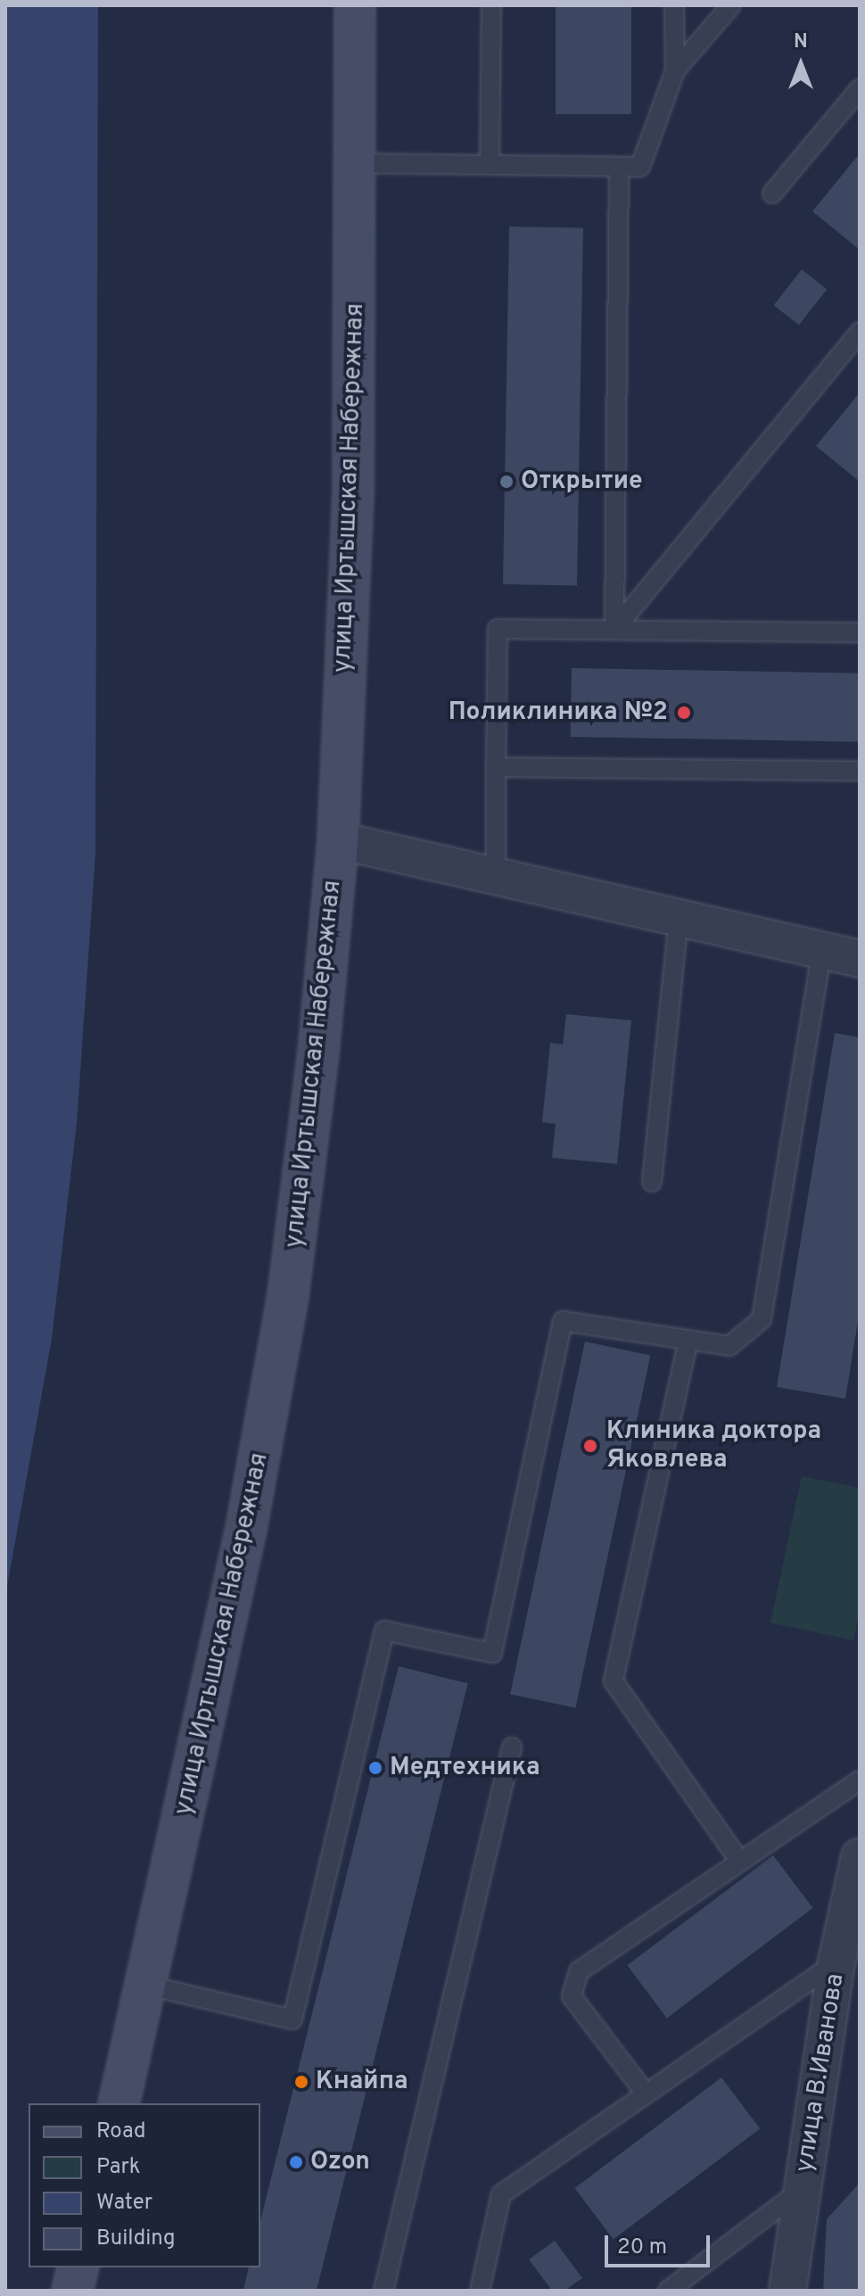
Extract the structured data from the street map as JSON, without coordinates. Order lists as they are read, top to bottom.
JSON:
{
  "streets": {
    "main road": ["улица Иртышская Набережная"],
    "street": ["улица В.Иванова"]
  },
  "places": [
    "Открытие",
    "Поликлиника №2",
    "Клиника доктора Яковлева",
    "Медтехника",
    "Кнайпа",
    "Ozon"
  ],
  "legend": [
    "Road",
    "Park",
    "Water",
    "Building"
  ],
  "scale_bar": "20 m",
  "north": "top"
}
